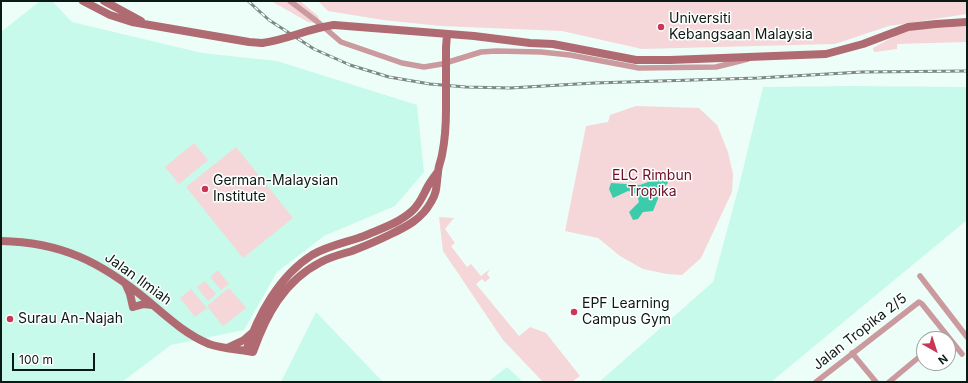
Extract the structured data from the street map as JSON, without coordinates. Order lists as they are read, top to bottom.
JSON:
{
  "streets": {
    "street": ["Jalan Ilmiah", "Jalan Tropika 2/5"]
  },
  "parks": ["ELC Rimbun Tropika"],
  "places": [
    "Universiti Kebangsaan Malaysia",
    "German-Malaysian Institute",
    "EPF Learning Campus Gym",
    "Surau An-Najah"
  ],
  "scale_bar": "100 m",
  "north": "bottom right"
}
